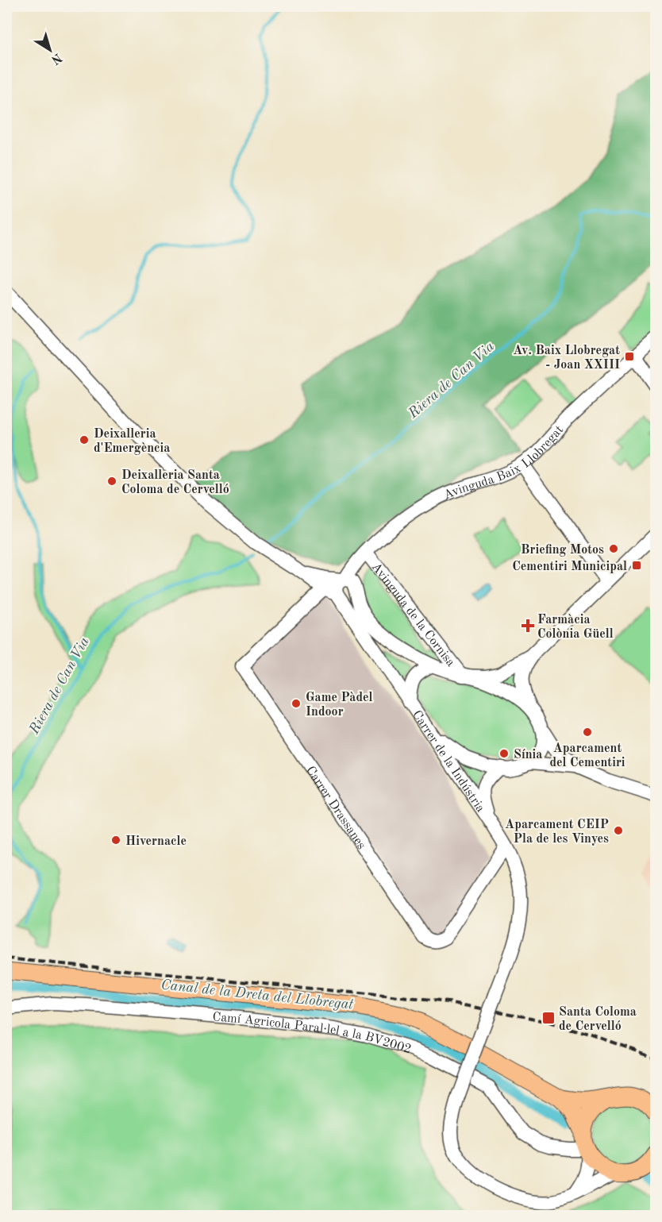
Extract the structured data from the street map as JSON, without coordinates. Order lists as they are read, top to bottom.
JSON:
{
  "streets": {
    "street": [
      "Avinguda Baix Llobregat",
      "Avinguda de la Cornisa",
      "Carrer de la Indústria",
      "Carrer Drassanes",
      "Camí Agricola Paral·lel a la BV2002"
    ]
  },
  "crossings": [
    ["Avinguda Baix Llobregat", "Avinguda de la Cornisa"],
    ["Avinguda Baix Llobregat", "Carrer de la Indústria"],
    ["Avinguda Baix Llobregat", "Carrer Drassanes"],
    ["Carrer de la Indústria", "Carrer Drassanes"]
  ],
  "water": ["Riera de Can Via", "Canal de la Dreta del Llobregat"],
  "places": {
    "transit": ["Av. Baix Llobregat - Joan XXIII", "Cementiri Municipal", "Santa Coloma de Cervelló"],
    "other": [
      "Deixalleria d'Emergència",
      "Deixalleria Santa Coloma de Cervelló",
      "Briefing Motos",
      "Game Pàdel Indoor",
      "Aparcament del Cementiri",
      "Sínia",
      "Aparcament CEIP Pla de les Vinyes",
      "Hivernacle"
    ],
    "health": ["Farmàcia Colònia Güell"]
  },
  "north": "bottom right"
}
